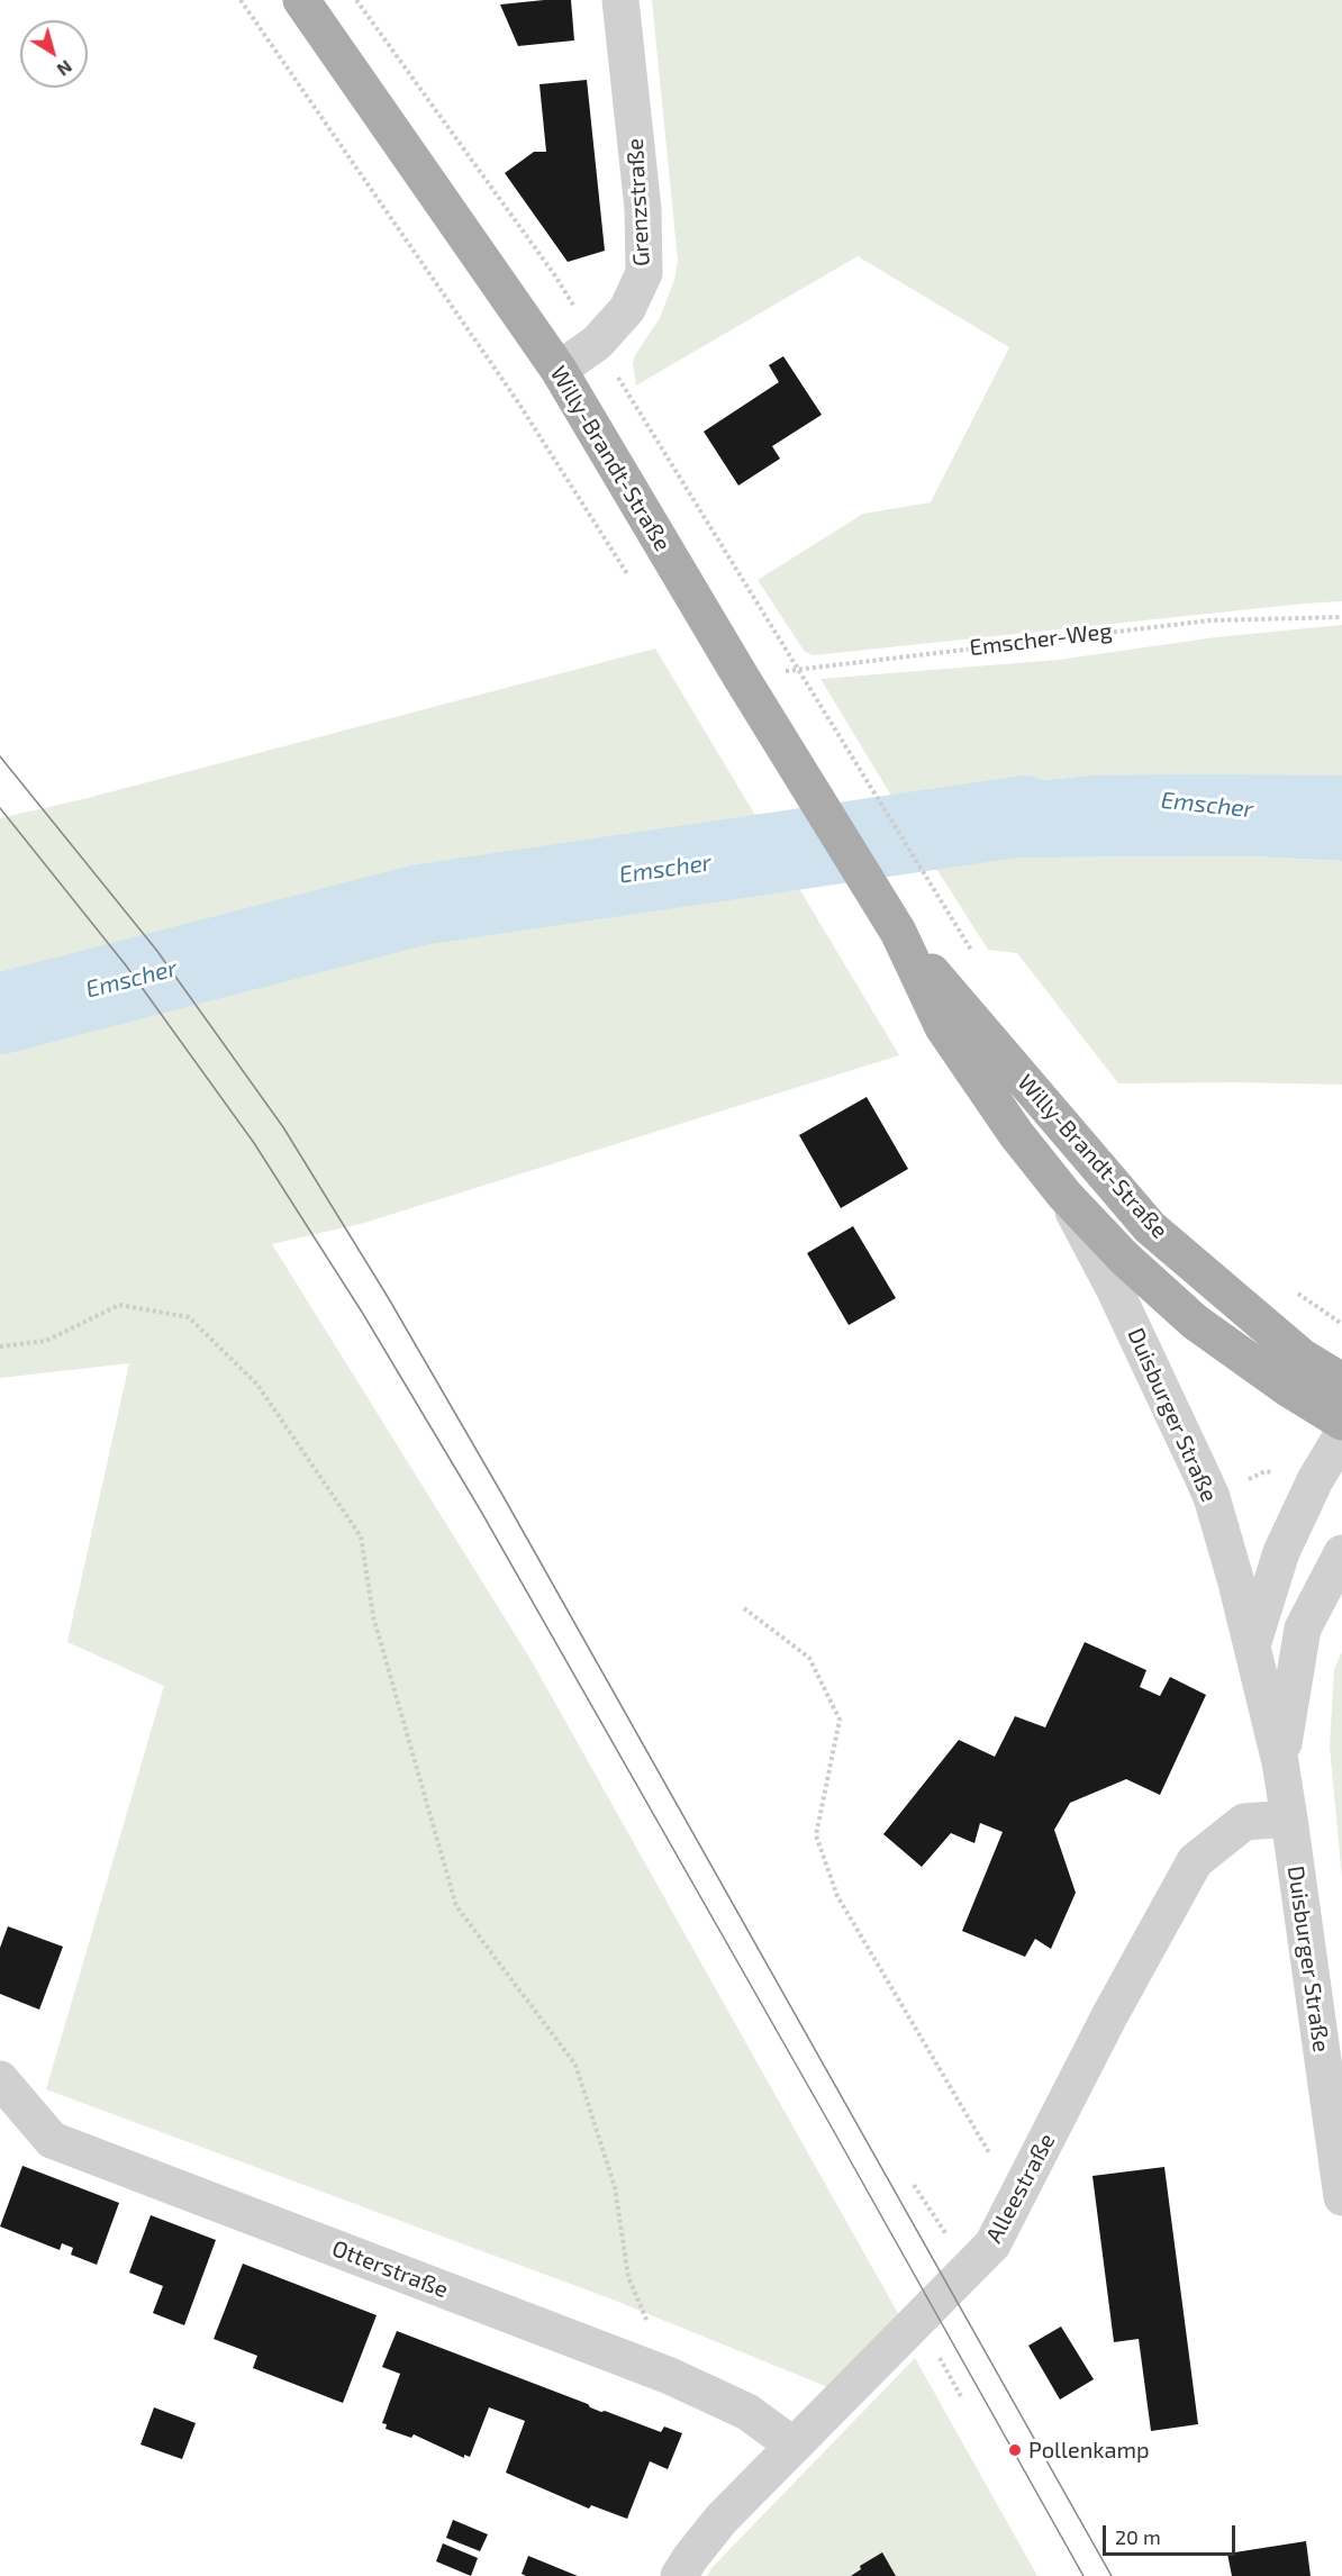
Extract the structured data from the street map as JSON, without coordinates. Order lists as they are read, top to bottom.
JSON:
{
  "streets": {
    "main road": ["Willy-Brandt-Straße"],
    "street": [
      "Grenzstraße",
      "Duisburger Straße",
      "Alleestraße",
      "Otterstraße"
    ],
    "path": ["Emscher-Weg"]
  },
  "crossings": [
    ["Grenzstraße", "Willy-Brandt-Straße"],
    ["Willy-Brandt-Straße", "Emscher-Weg"],
    ["Willy-Brandt-Straße", "Duisburger Straße"],
    ["Duisburger Straße", "Alleestraße"],
    ["Alleestraße", "Otterstraße"]
  ],
  "water": ["Emscher"],
  "places": ["Pollenkamp"],
  "scale_bar": "20 m",
  "north": "bottom right"
}
